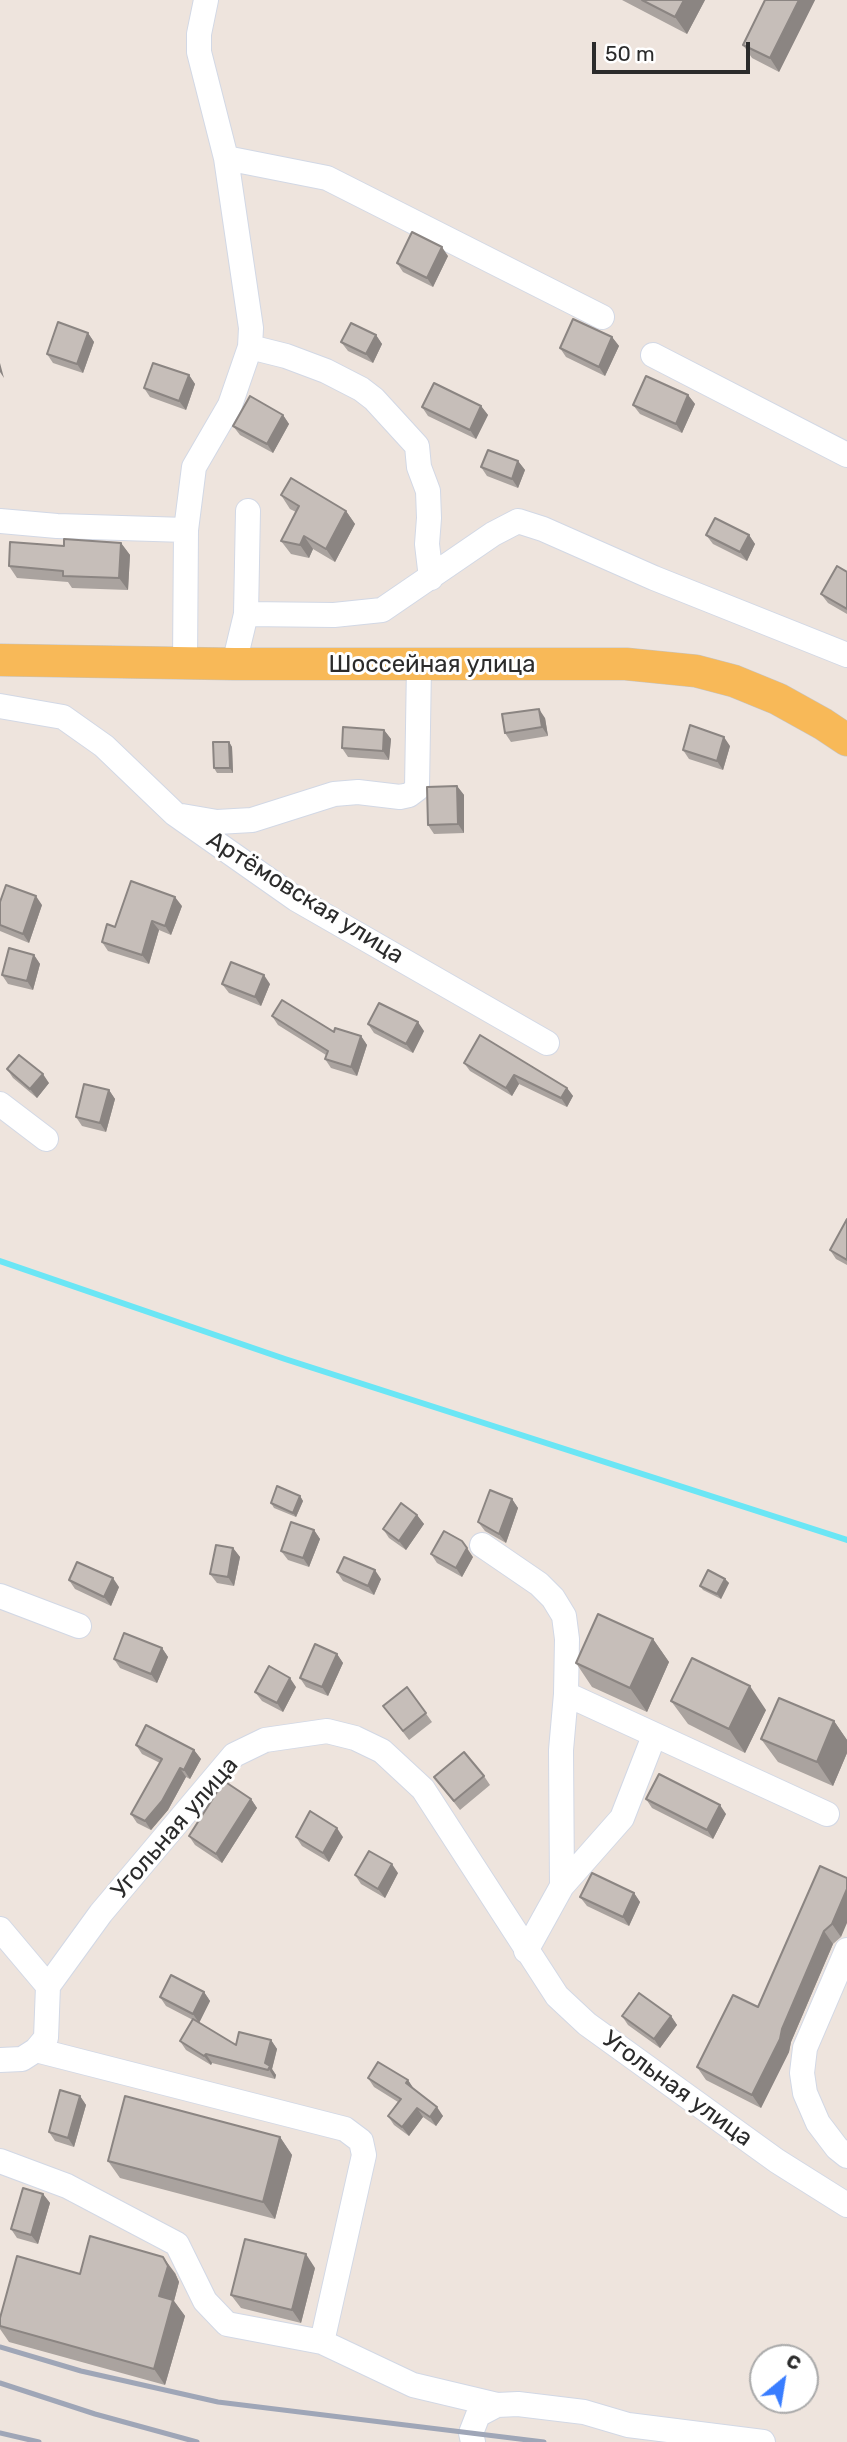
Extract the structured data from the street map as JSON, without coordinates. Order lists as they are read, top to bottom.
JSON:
{
  "streets": {
    "main road": ["Шоссейная улица"],
    "street": ["Артёмовская улица", "Угольная улица"]
  },
  "scale_bar": "50 m",
  "north": "top right"
}
